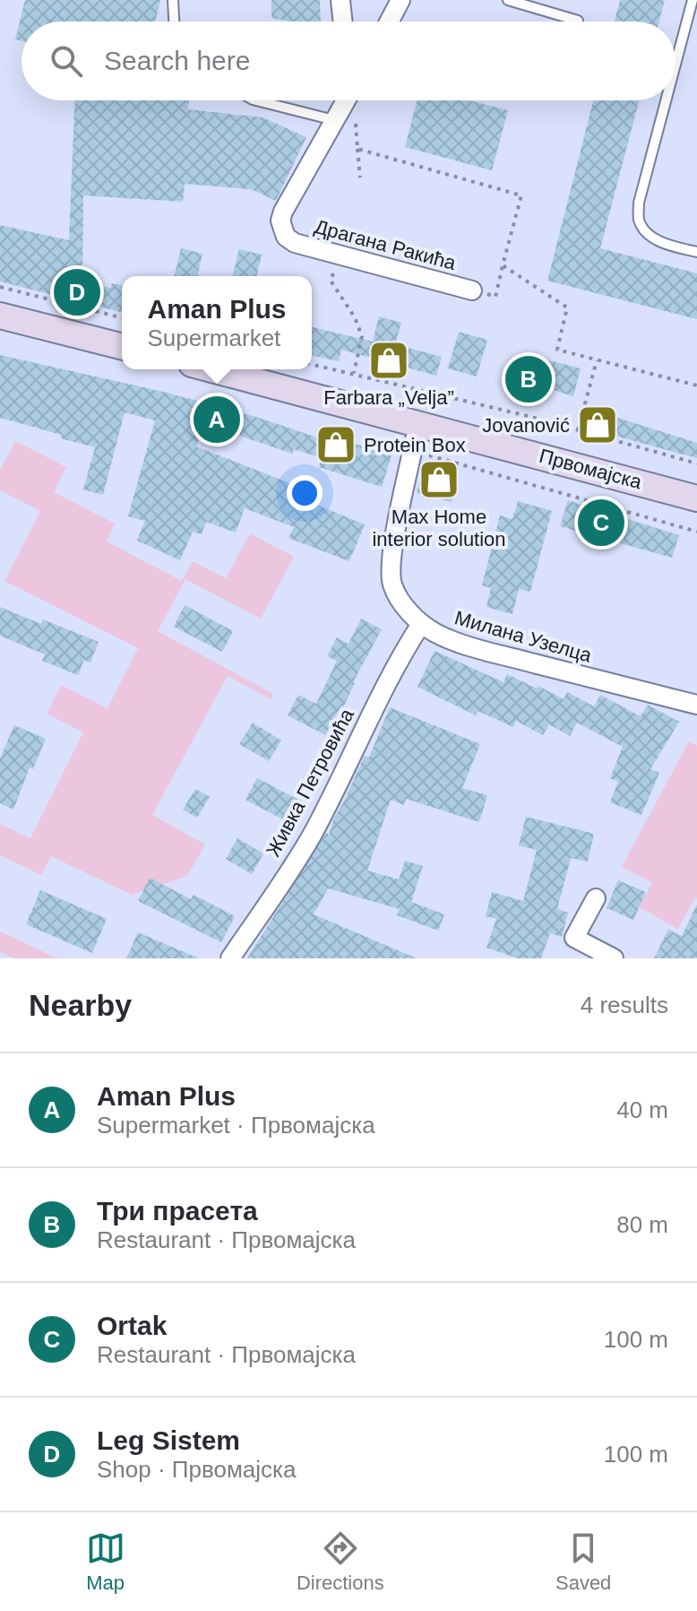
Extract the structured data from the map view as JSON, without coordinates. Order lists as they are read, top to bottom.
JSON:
{
  "streets": {
    "main road": ["Првомајска"],
    "street": ["Драгана Ракића", "Милана Узелца", "Живка Петровића"]
  },
  "crossings": [
    ["Првомајска", "Милана Узелца"],
    ["Милана Узелца", "Живка Петровића"]
  ],
  "places": {
    "shop": [
      "Farbara „Velja”",
      "Jovanović",
      "Protein Box",
      "Max Home interior solution"
    ]
  },
  "page": {
    "search": "Search here",
    "pins": [
      "D",
      "B",
      "A",
      "C"
    ],
    "popup": ["Aman Plus", "Supermarket"],
    "heading": ["Nearby", "4 results"],
    "list": [
      {
        "mark": "A",
        "name": "Aman Plus",
        "note": "Supermarket · Првомајска",
        "value": "40 m"
      },
      {
        "mark": "B",
        "name": "Три прасета",
        "note": "Restaurant · Првомајска",
        "value": "80 m"
      },
      {
        "mark": "C",
        "name": "Ortak",
        "note": "Restaurant · Првомајска",
        "value": "100 m"
      },
      {
        "mark": "D",
        "name": "Leg Sistem",
        "note": "Shop · Првомајска",
        "value": "100 m"
      }
    ],
    "nav": ["Map", "Directions", "Saved"]
  }
}
